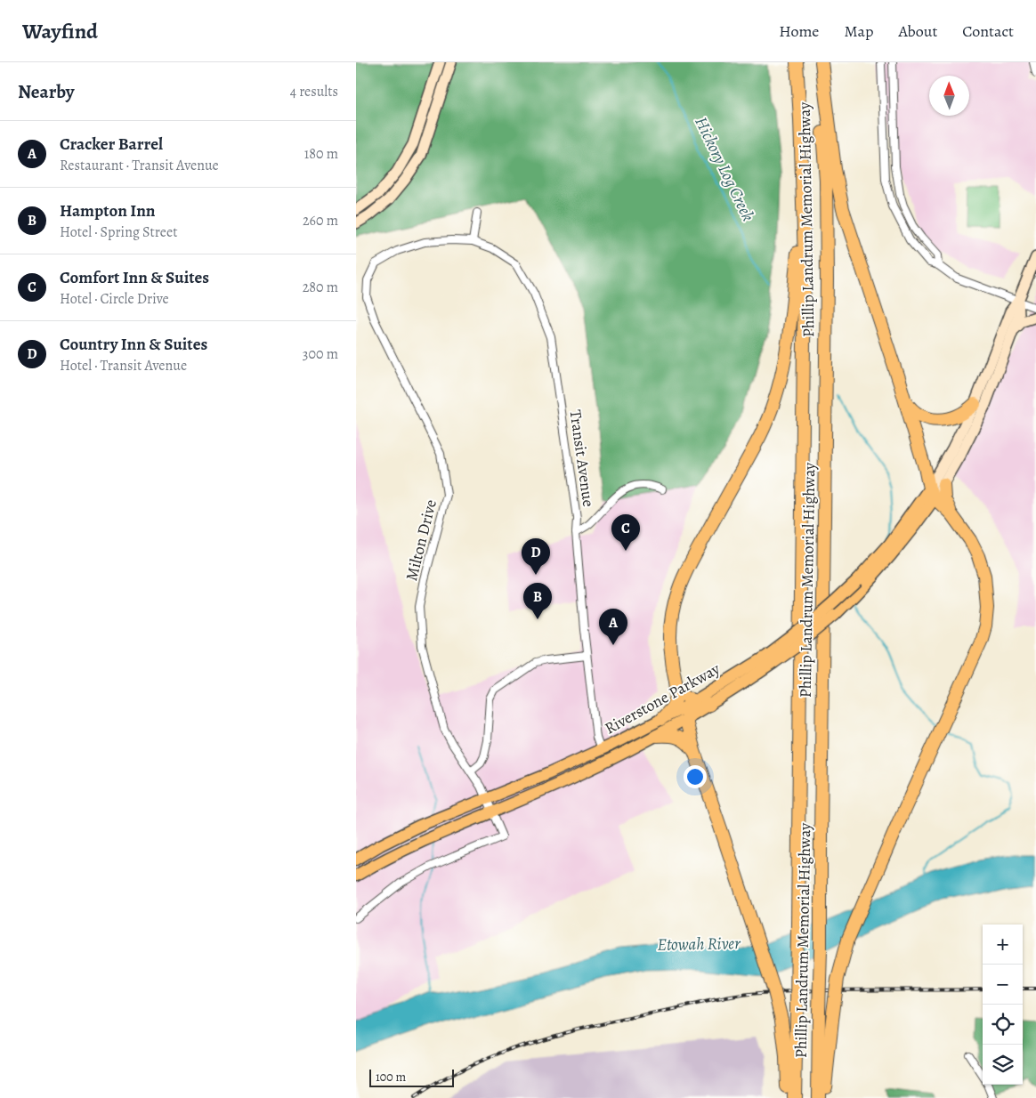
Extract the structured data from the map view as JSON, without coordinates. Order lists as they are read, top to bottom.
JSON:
{
  "streets": {
    "highway": ["Phillip Landrum Memorial Highway"],
    "main road": ["Riverstone Parkway"],
    "street": ["Transit Avenue", "Milton Drive"]
  },
  "crossings": [
    ["Transit Avenue", "Milton Drive"],
    ["Transit Avenue", "Riverstone Parkway"],
    ["Milton Drive", "Riverstone Parkway"]
  ],
  "water": ["Hickory Log Creek", "Etowah River"],
  "scale_bar": "100 m",
  "north": "top",
  "page": {
    "header": "Wayfind",
    "nav": [
      "Home",
      "Map",
      "About",
      "Contact"
    ],
    "heading": ["Nearby", "4 results"],
    "list": [
      {
        "mark": "A",
        "name": "Cracker Barrel",
        "note": "Restaurant · Transit Avenue",
        "value": "180 m"
      },
      {
        "mark": "B",
        "name": "Hampton Inn",
        "note": "Hotel · Spring Street",
        "value": "260 m"
      },
      {
        "mark": "C",
        "name": "Comfort Inn & Suites",
        "note": "Hotel · Circle Drive",
        "value": "280 m"
      },
      {
        "mark": "D",
        "name": "Country Inn & Suites",
        "note": "Hotel · Transit Avenue",
        "value": "300 m"
      }
    ],
    "pins": [
      "C",
      "D",
      "B",
      "A"
    ],
    "map_buttons": ["+", "−"],
    "scale": "100 m"
  }
}
